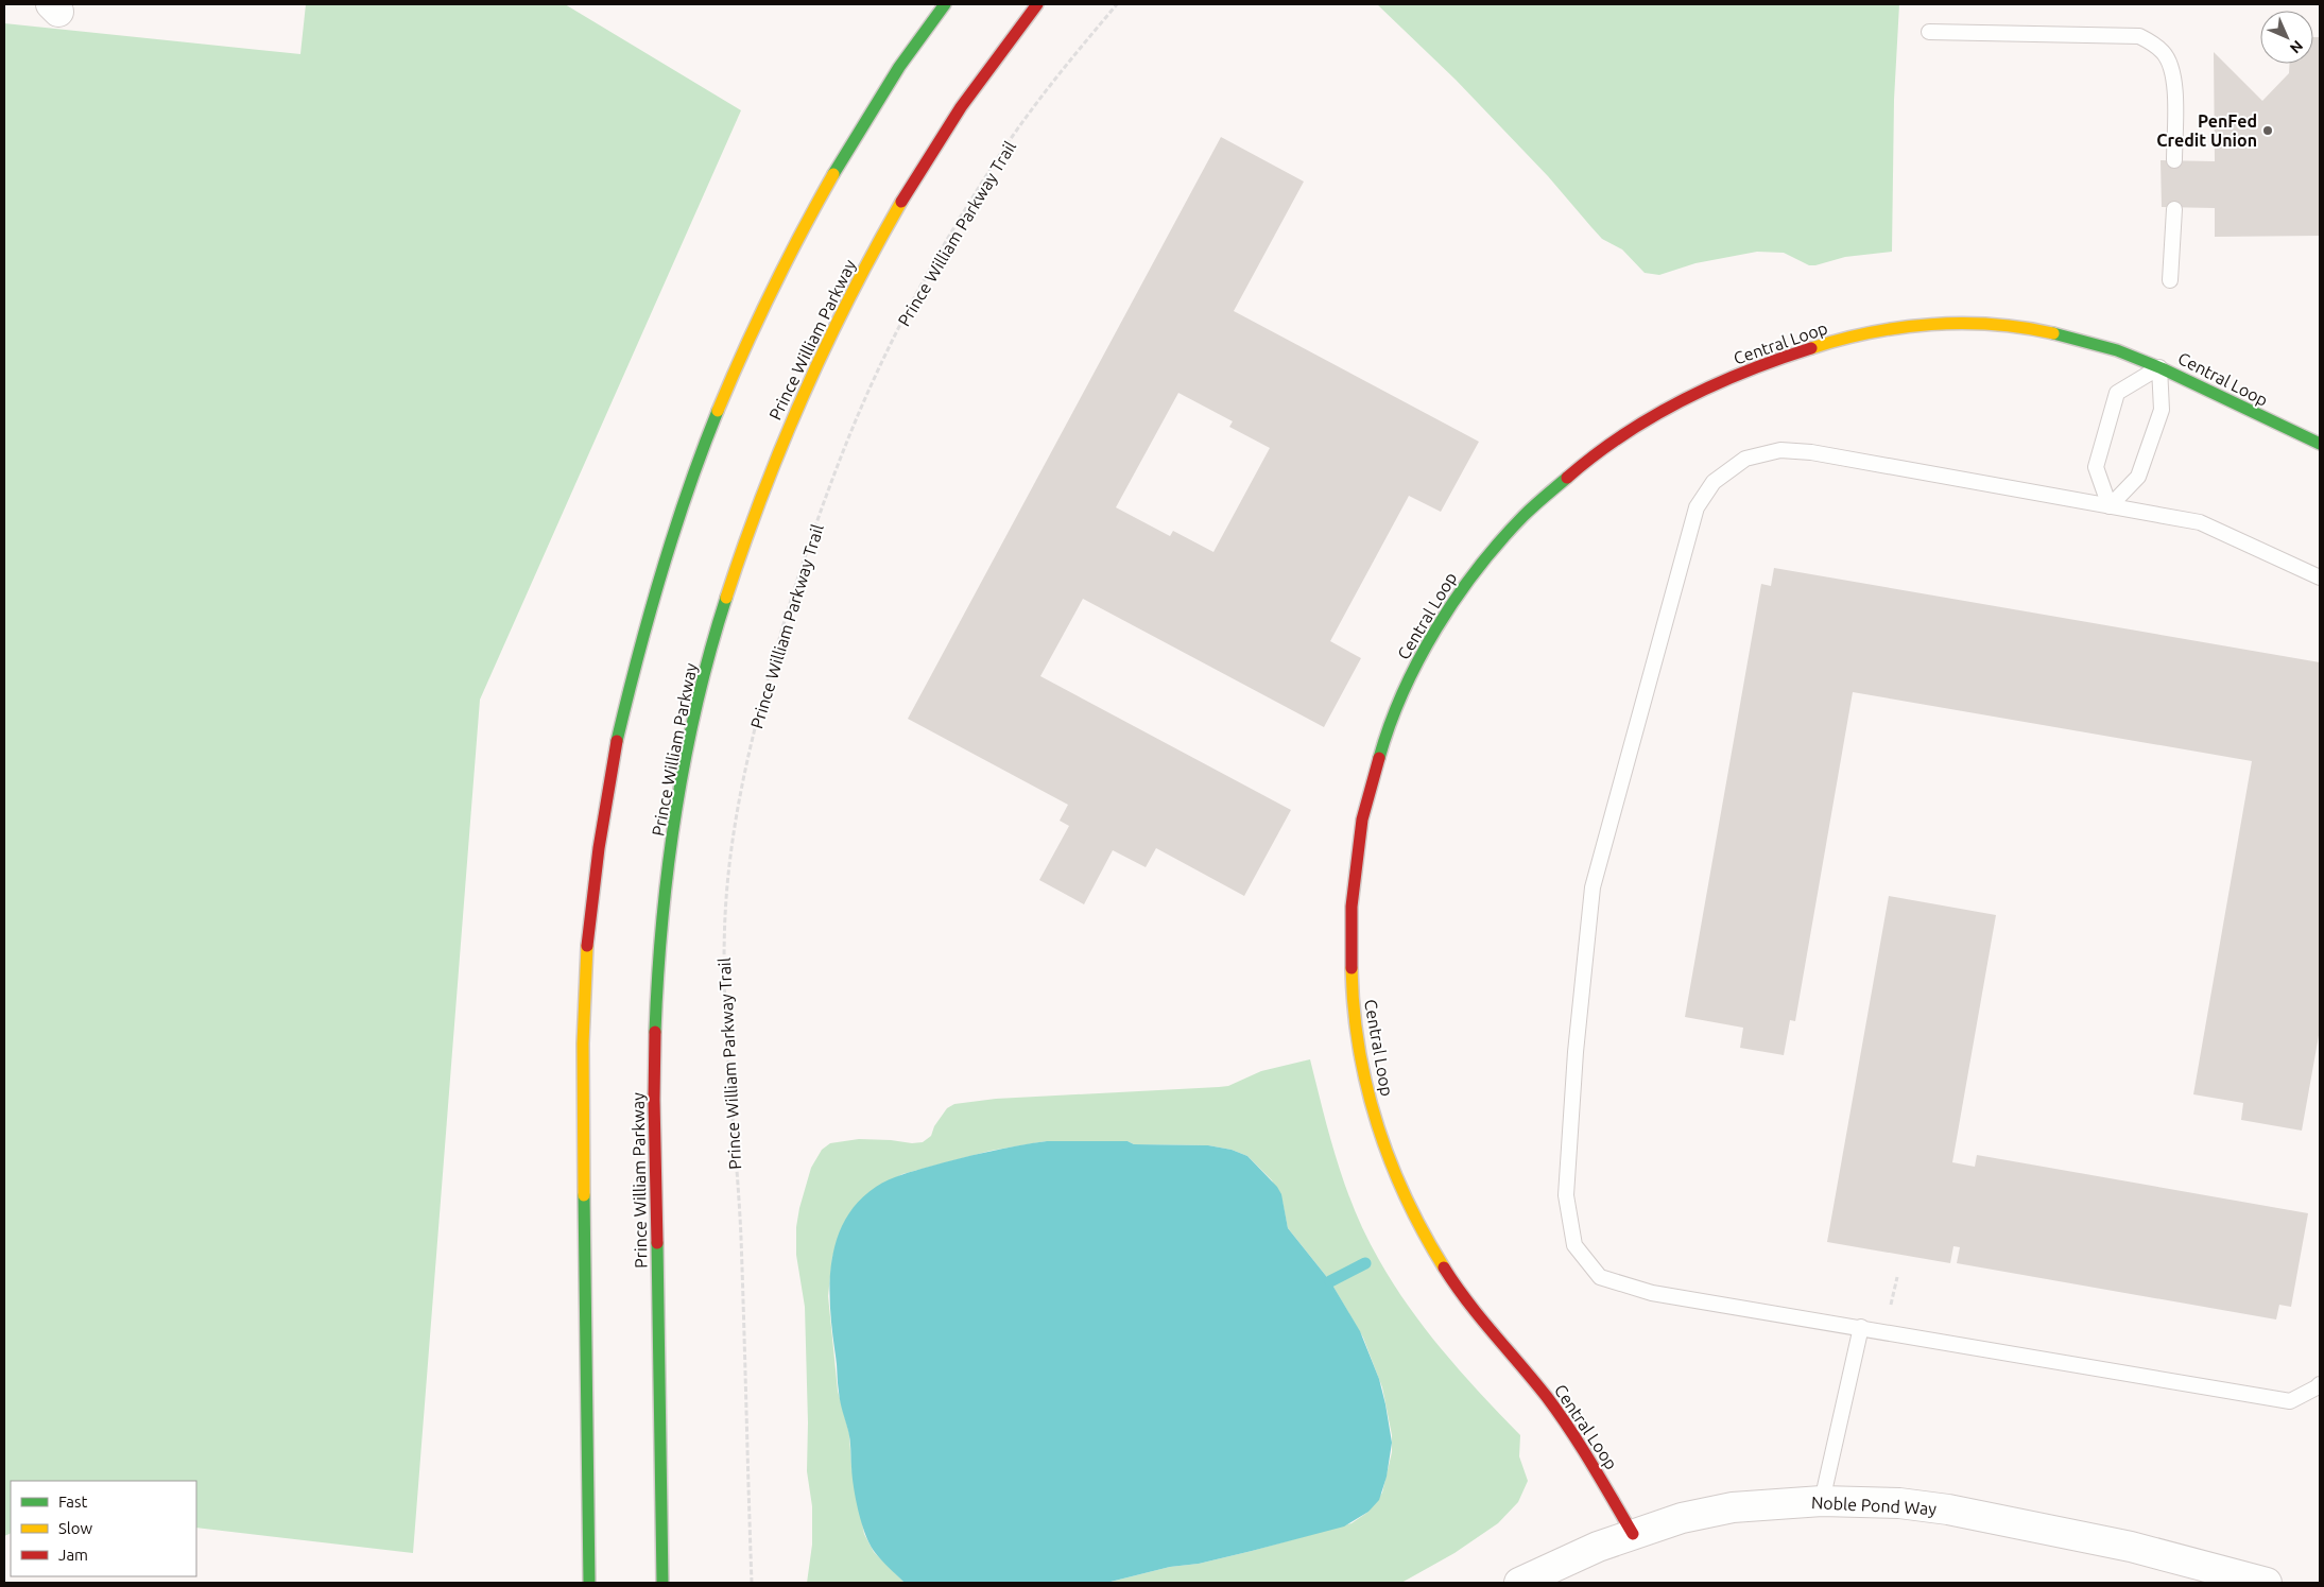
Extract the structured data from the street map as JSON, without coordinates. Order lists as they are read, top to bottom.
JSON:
{
  "streets": {
    "main road": ["Prince William Parkway", "Central Loop"],
    "street": ["Noble Pond Way"],
    "path": ["Prince William Parkway Trail"]
  },
  "crossings": [
    ["Central Loop", "Noble Pond Way"]
  ],
  "places": ["PenFed Credit Union"],
  "legend": ["Fast", "Slow", "Jam"],
  "north": "bottom right"
}
